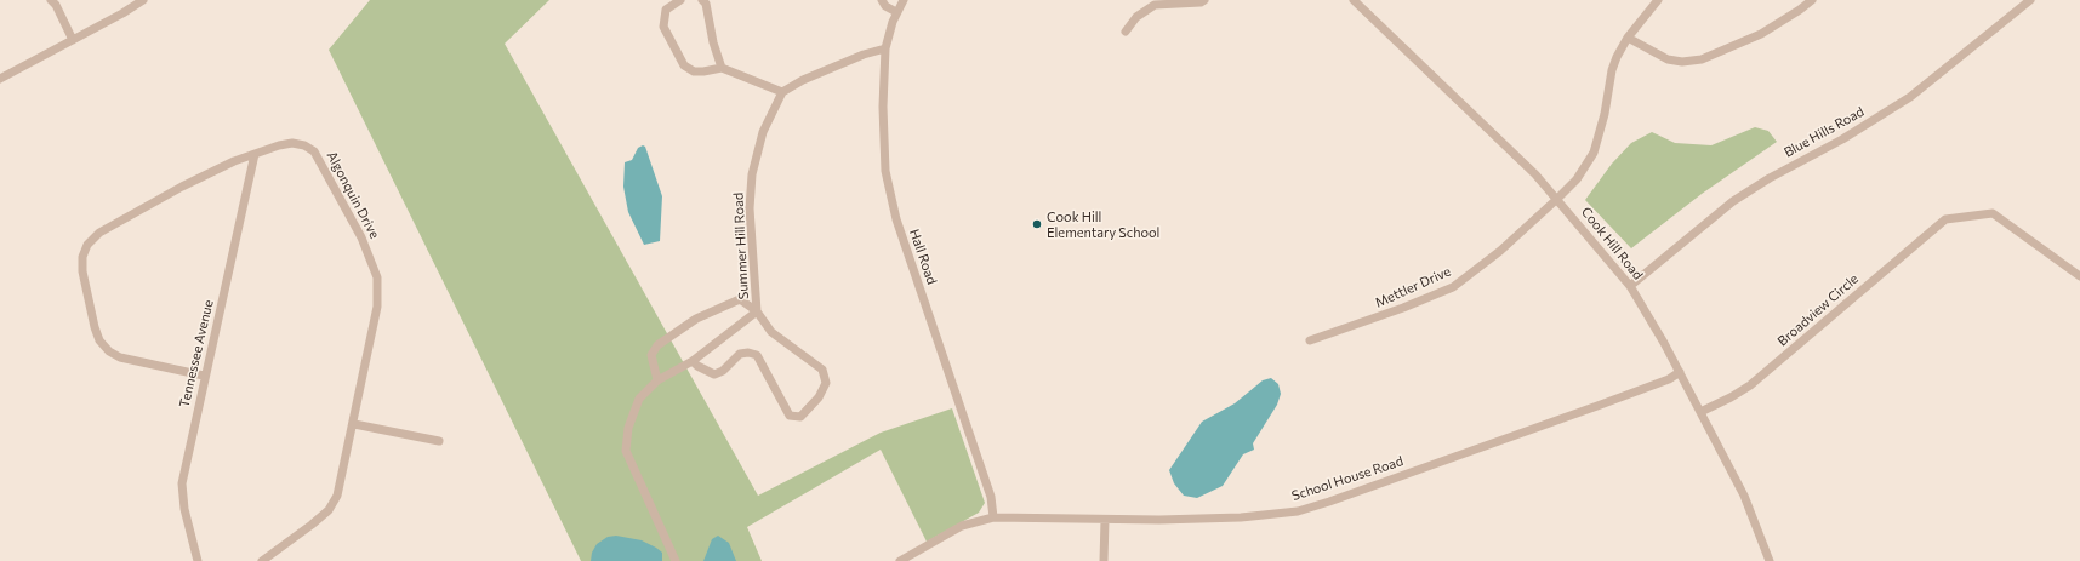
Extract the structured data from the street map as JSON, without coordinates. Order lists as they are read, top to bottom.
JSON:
{
  "streets": {
    "street": [
      "Blue Hills Road",
      "Algonquin Drive",
      "Cook Hill Road",
      "Summer Hill Road",
      "Hall Road",
      "Mettler Drive",
      "Broadview Circle",
      "Tennessee Avenue",
      "School House Road"
    ]
  },
  "crossings": [
    ["Blue Hills Road", "Cook Hill Road"],
    ["Algonquin Drive", "Tennessee Avenue"],
    ["Cook Hill Road", "Mettler Drive"],
    ["Cook Hill Road", "Broadview Circle"],
    ["Cook Hill Road", "School House Road"],
    ["Hall Road", "School House Road"]
  ],
  "places": ["Cook Hill Elementary School"]
}
